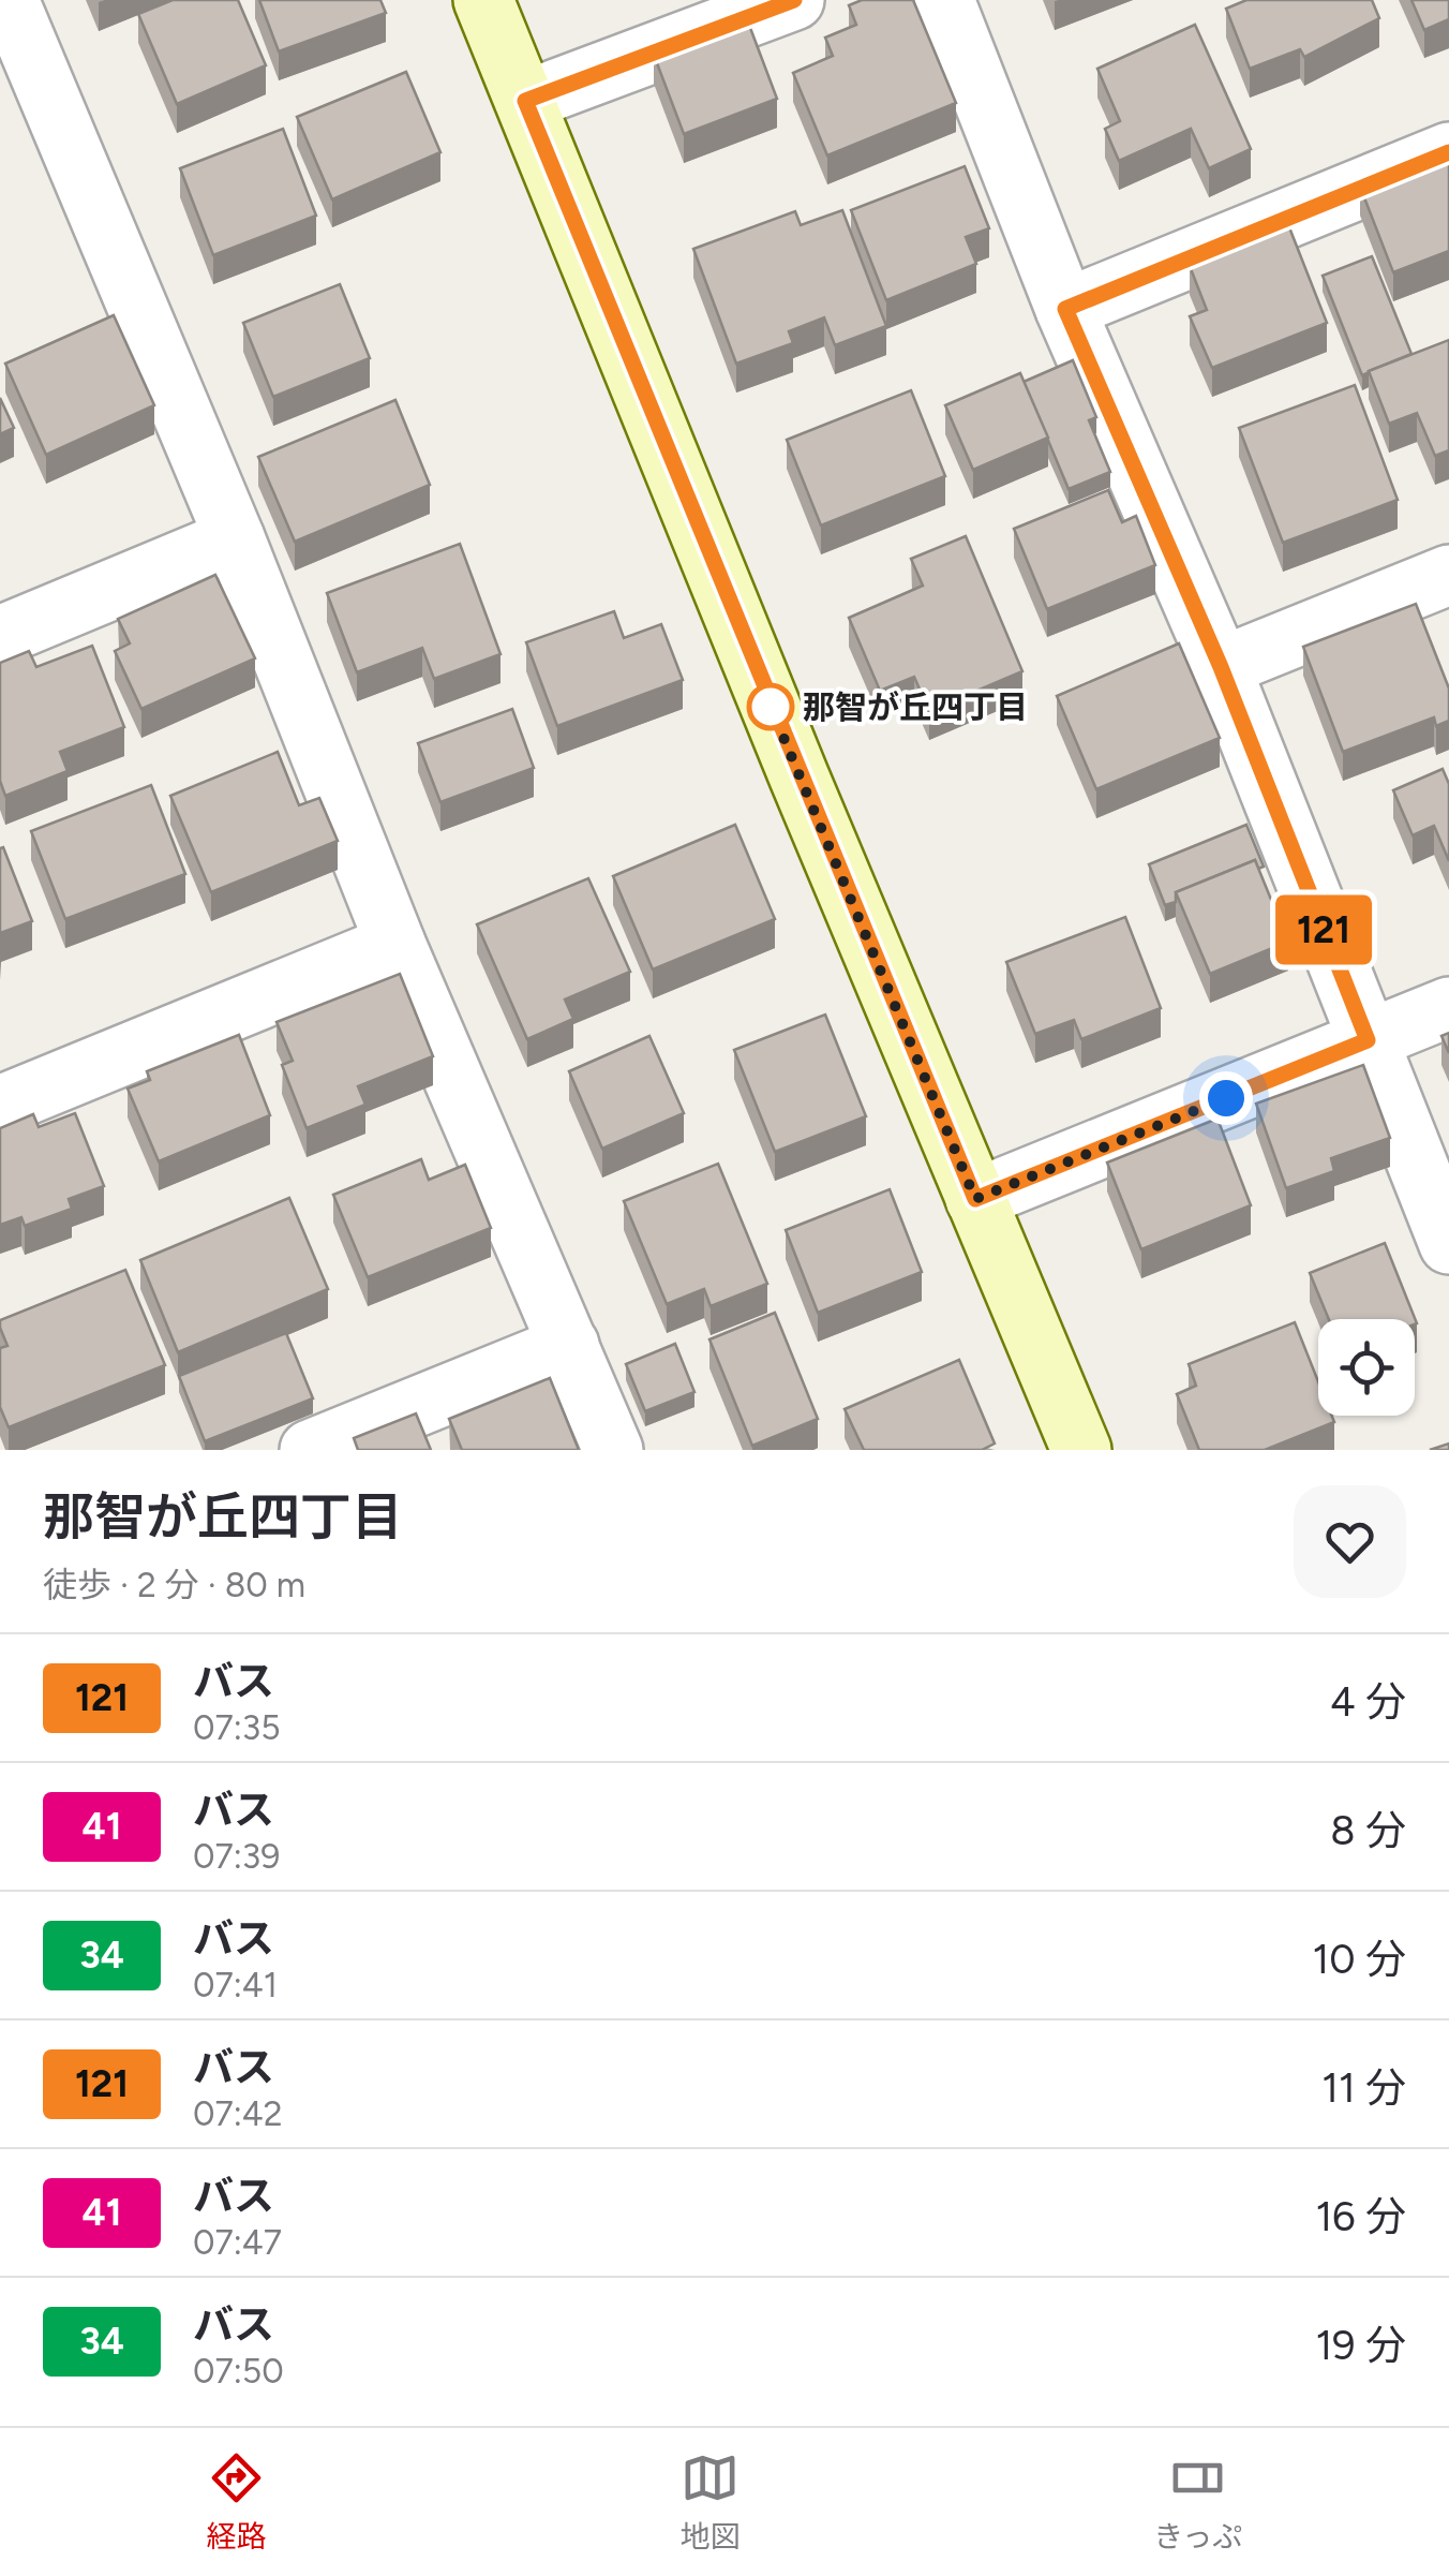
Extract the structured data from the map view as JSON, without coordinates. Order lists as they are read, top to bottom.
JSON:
{
  "places": ["那智が丘四丁目"],
  "lines": ["bus line 121"],
  "page": {
    "on_map": "121",
    "heading": ["那智が丘四丁目", "徒歩 · 2 分 · 80 m"],
    "list": [
      {
        "mark": "121",
        "name": "バス",
        "note": "07:35",
        "value": "4 分"
      },
      {
        "mark": "41",
        "name": "バス",
        "note": "07:39",
        "value": "8 分"
      },
      {
        "mark": "34",
        "name": "バス",
        "note": "07:41",
        "value": "10 分"
      },
      {
        "mark": "121",
        "name": "バス",
        "note": "07:42",
        "value": "11 分"
      },
      {
        "mark": "41",
        "name": "バス",
        "note": "07:47",
        "value": "16 分"
      },
      {
        "mark": "34",
        "name": "バス",
        "note": "07:50",
        "value": "19 分"
      }
    ],
    "tabs": ["経路", "地図", "きっぷ"]
  }
}
